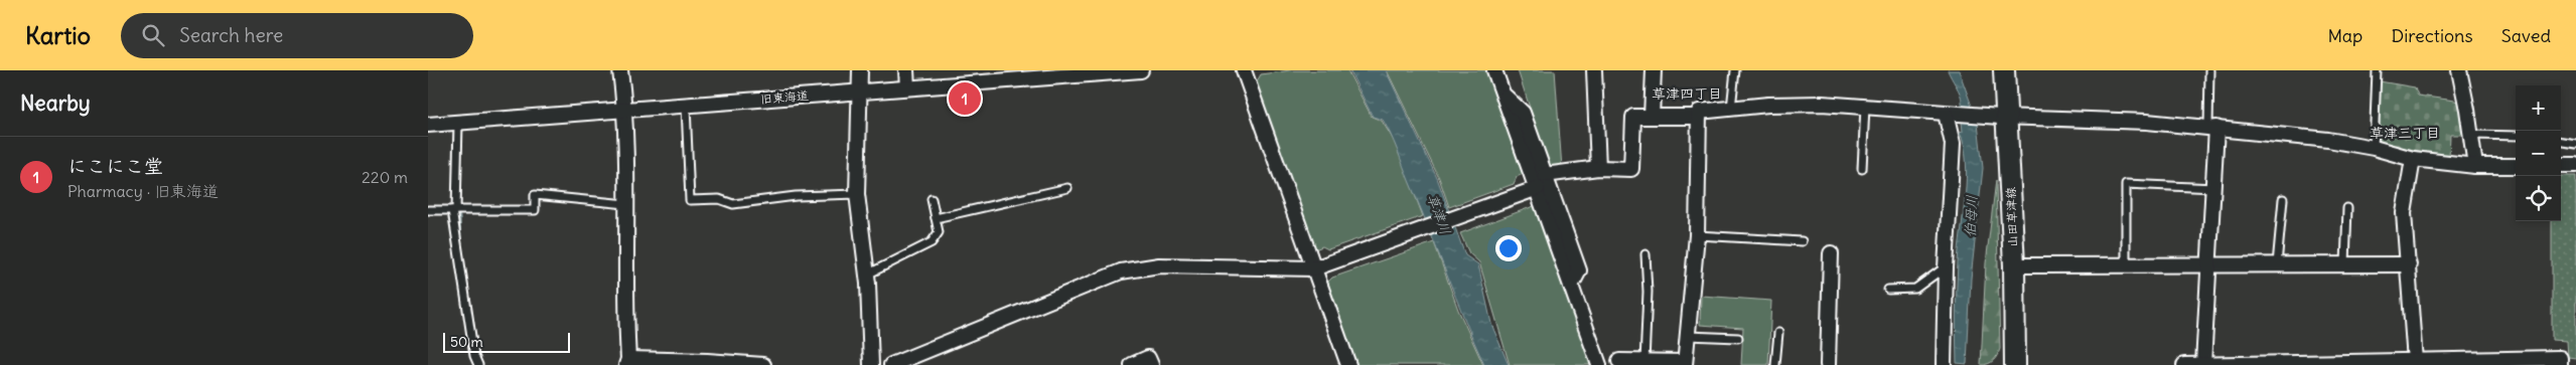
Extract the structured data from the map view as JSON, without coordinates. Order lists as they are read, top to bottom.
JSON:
{
  "streets": {
    "main road": ["山田草津線"],
    "street": ["旧東海道"]
  },
  "districts": ["草津四丁目", "草津三丁目"],
  "water": ["草津川", "伯母川"],
  "scale_bar": "50 m",
  "page": {
    "header": "Kartio",
    "search": "Search here",
    "nav": ["Map", "Directions", "Saved"],
    "heading": "Nearby",
    "pins": "1",
    "map_buttons": ["+", "−"],
    "list": [
      {
        "mark": "1",
        "name": "にこにこ堂",
        "note": "Pharmacy · 旧東海道",
        "value": "220 m"
      }
    ],
    "scale": "50 m"
  }
}
